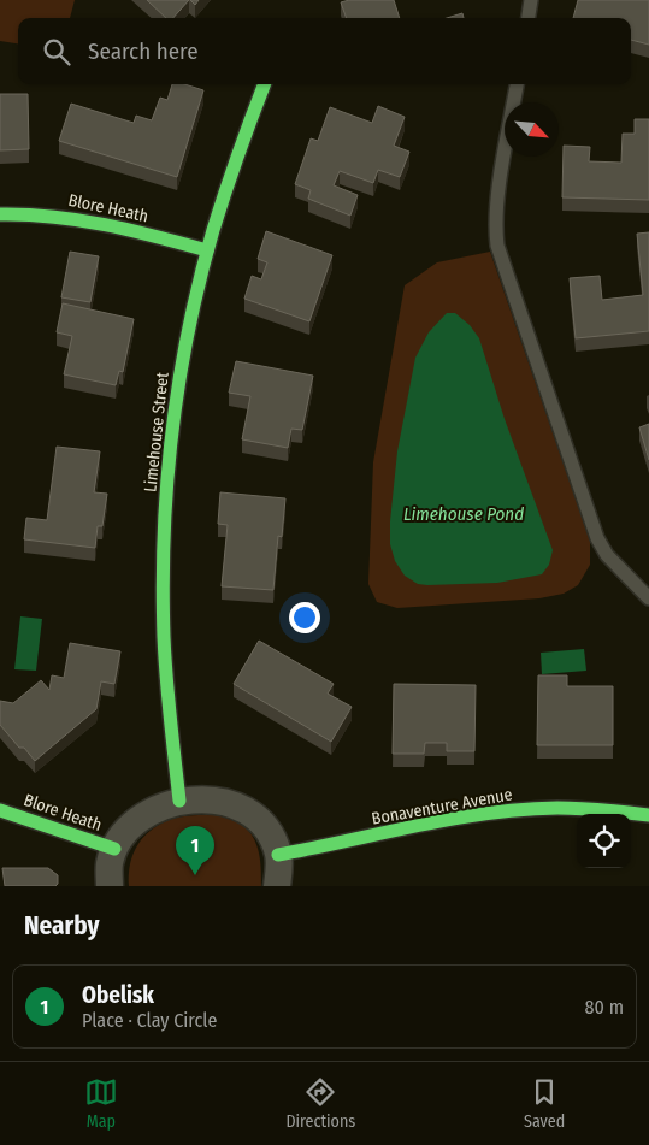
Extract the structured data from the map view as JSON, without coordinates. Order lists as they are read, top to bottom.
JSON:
{
  "streets": {
    "street": ["Blore Heath", "Limehouse Street", "Bonaventure Avenue"]
  },
  "crossings": [
    ["Blore Heath", "Limehouse Street"]
  ],
  "water": ["Limehouse Pond"],
  "north": "bottom right",
  "page": {
    "search": "Search here",
    "pins": "1",
    "heading": "Nearby",
    "list": [
      {
        "mark": "1",
        "name": "Obelisk",
        "note": "Place · Clay Circle",
        "value": "80 m"
      }
    ],
    "nav": ["Map", "Directions", "Saved"]
  }
}
